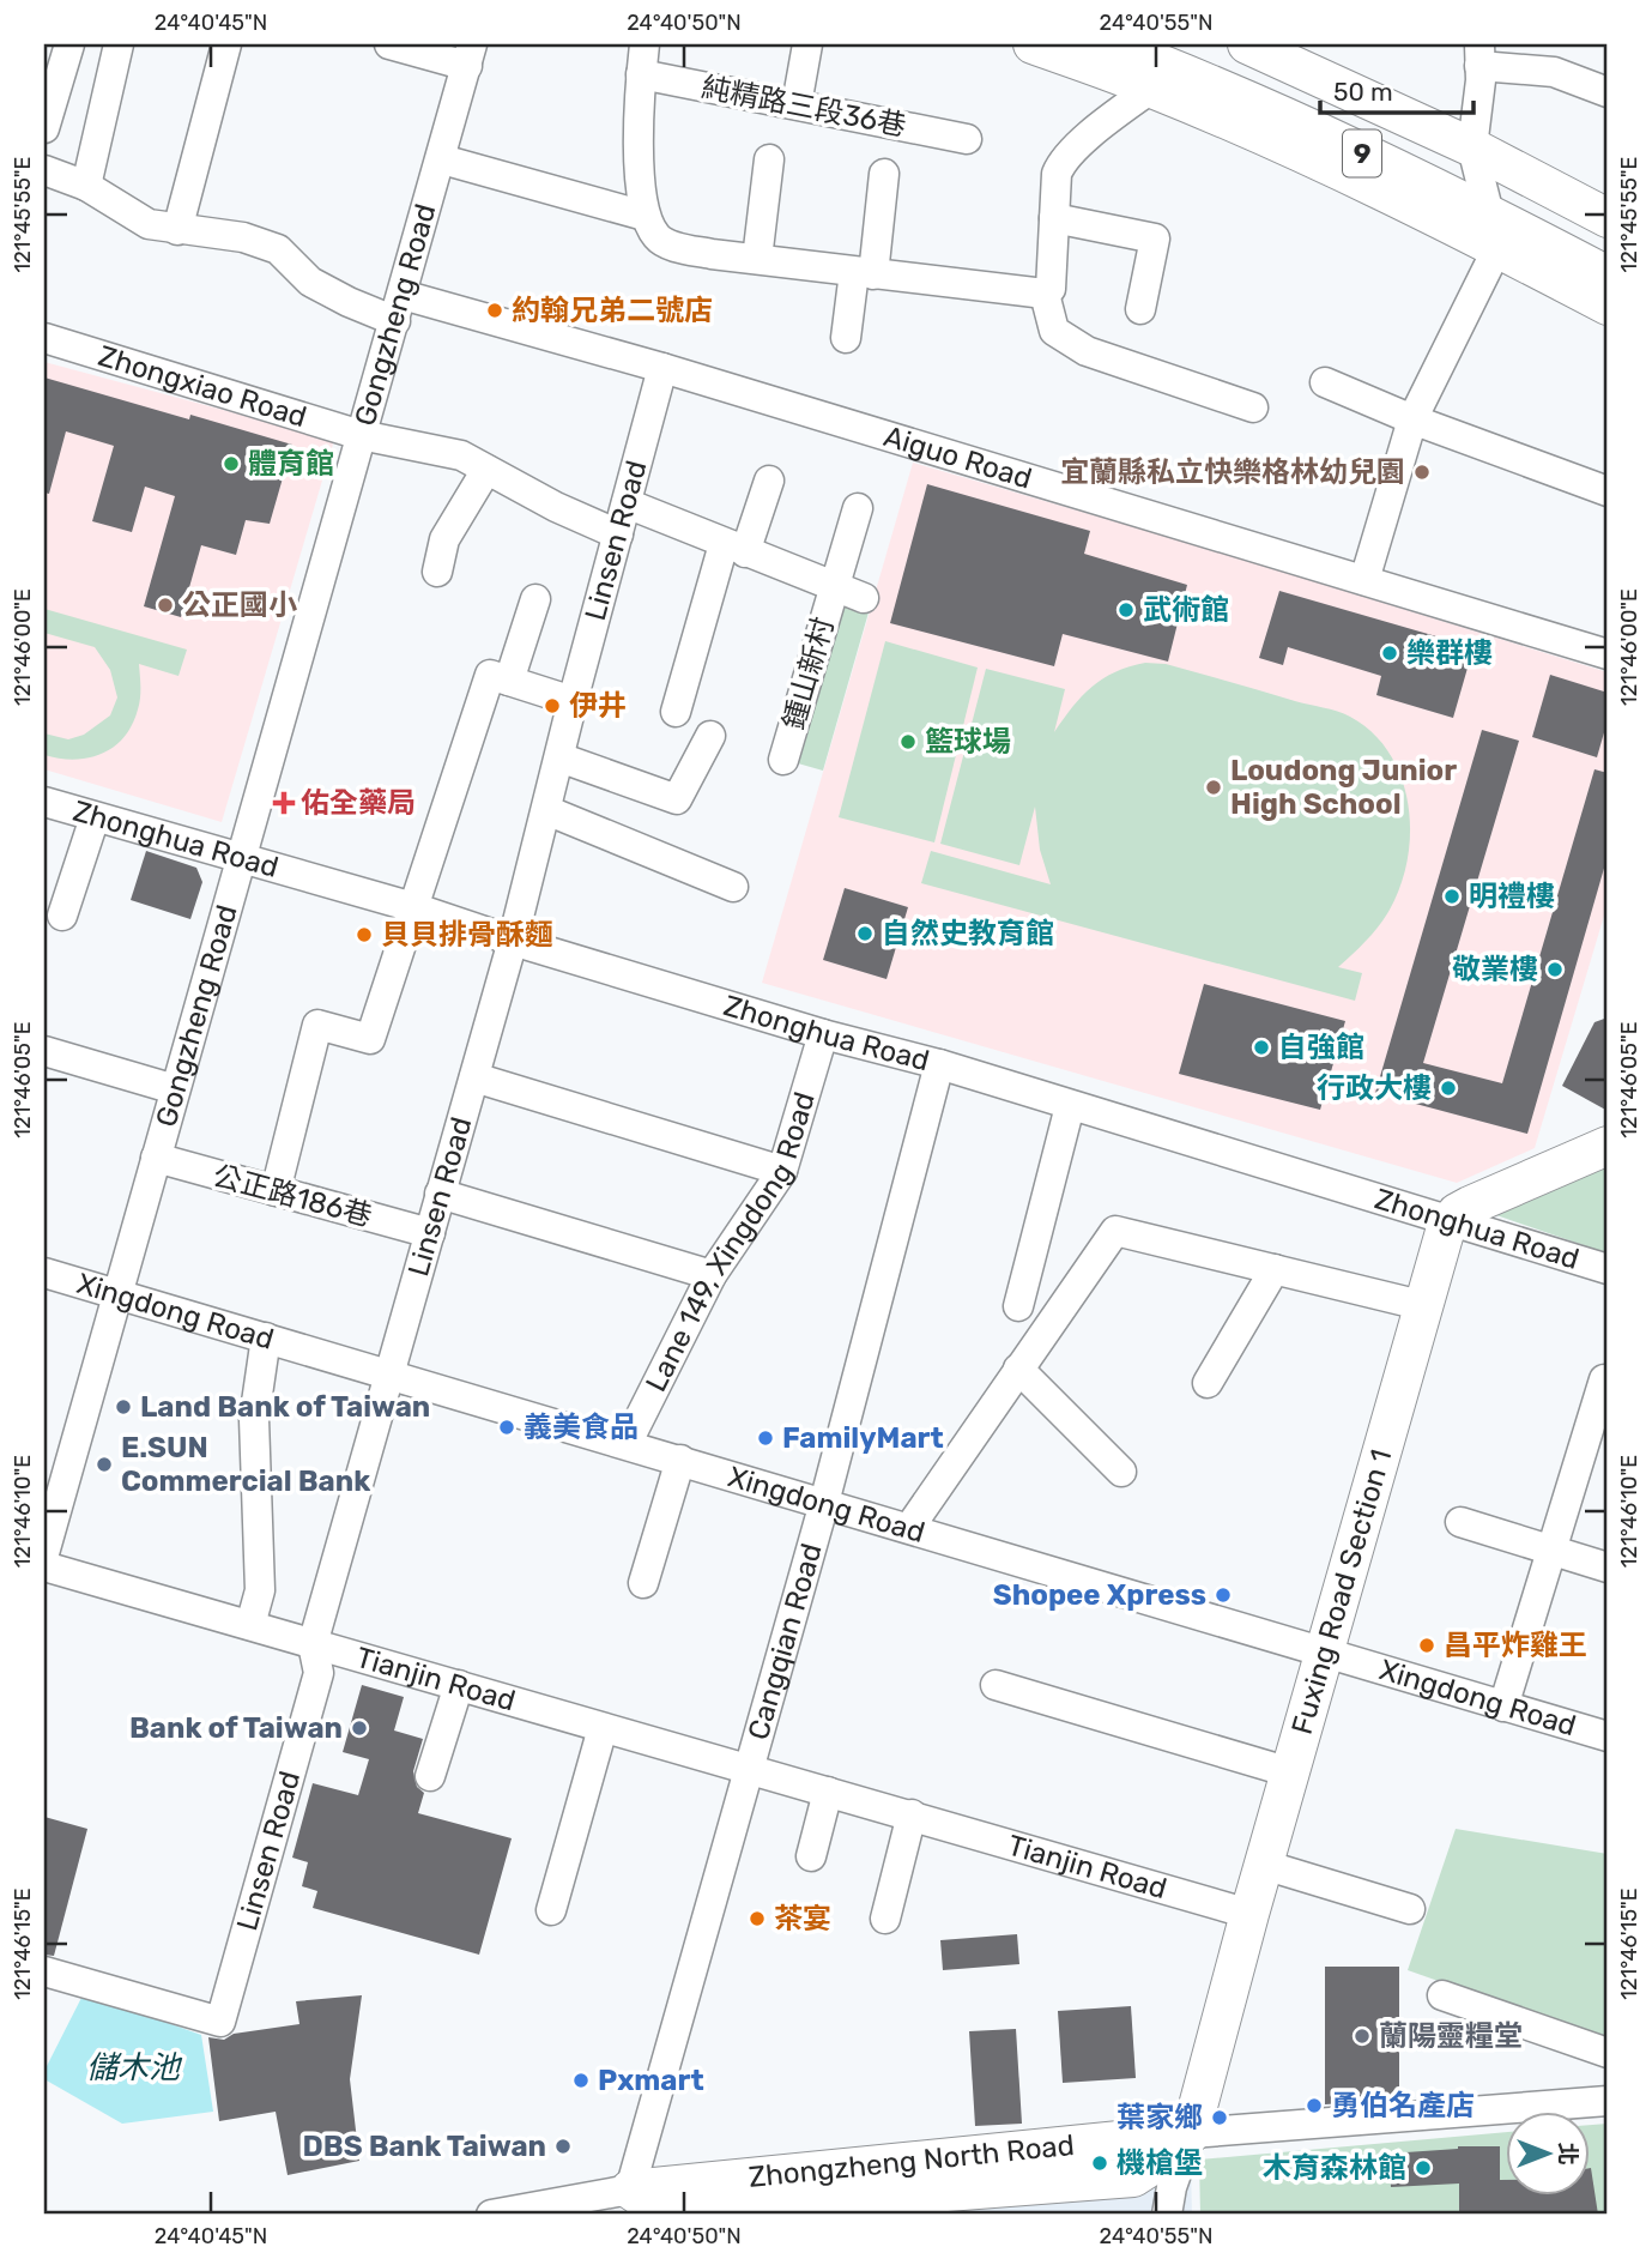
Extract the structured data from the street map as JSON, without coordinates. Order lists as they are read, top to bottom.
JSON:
{
  "streets": {
    "main road": ["9", "Fuxing Road Section 1", "Zhongzheng North Road"],
    "street": [
      "純精路三段36巷",
      "Gongzheng Road",
      "Zhongxiao Road",
      "Aiguo Road",
      "Linsen Road",
      "鍾山新村",
      "Zhonghua Road",
      "公正路186巷",
      "Lane 149, Xingdong Road",
      "Xingdong Road",
      "Cangqian Road",
      "Tianjin Road"
    ]
  },
  "crossings": [
    ["Gongzheng Road", "Zhongxiao Road"],
    ["Gongzheng Road", "Aiguo Road"],
    ["Gongzheng Road", "Zhonghua Road"],
    ["Gongzheng Road", "公正路186巷"],
    ["Gongzheng Road", "Xingdong Road"],
    ["Zhongxiao Road", "Linsen Road"],
    ["Aiguo Road", "Linsen Road"],
    ["Linsen Road", "Zhonghua Road"],
    ["Linsen Road", "公正路186巷"],
    ["Linsen Road", "Xingdong Road"],
    ["Linsen Road", "Tianjin Road"],
    ["Zhonghua Road", "Lane 149, Xingdong Road"],
    ["Zhonghua Road", "Fuxing Road Section 1"],
    ["Zhonghua Road", "Cangqian Road"],
    ["Lane 149, Xingdong Road", "Xingdong Road"],
    ["Xingdong Road", "Fuxing Road Section 1"],
    ["Xingdong Road", "Cangqian Road"],
    ["Fuxing Road Section 1", "Tianjin Road"],
    ["Fuxing Road Section 1", "Zhongzheng North Road"],
    ["Cangqian Road", "Tianjin Road"],
    ["Cangqian Road", "Zhongzheng North Road"]
  ],
  "water": ["儲木池"],
  "places": {
    "other": [
      "約翰兄弟二號店",
      "體育館",
      "宜蘭縣私立快樂格林幼兒園",
      "公正國小",
      "武術館",
      "樂群樓",
      "伊井",
      "籃球場",
      "Loudong Junior High School",
      "明禮樓",
      "自然史教育館",
      "貝貝排骨酥麵",
      "敬業樓",
      "自強館",
      "行政大樓",
      "Land Bank of Taiwan",
      "義美食品",
      "FamilyMart",
      "E.SUN Commercial Bank",
      "Shopee Xpress",
      "昌平炸雞王",
      "Bank of Taiwan",
      "茶宴",
      "蘭陽靈糧堂",
      "Pxmart",
      "勇伯名產店",
      "葉家鄉",
      "DBS Bank Taiwan",
      "機槍堡",
      "木育森林館"
    ],
    "health": ["佑全藥局"]
  },
  "scale_bar": "50 m",
  "north": "right",
  "coordinates": [
    "24°40'45\"N",
    "24°40'50\"N",
    "24°40'55\"N",
    "121°45'55\"E",
    "121°46'00\"E",
    "121°46'05\"E",
    "121°46'10\"E",
    "121°46'15\"E"
  ]
}
